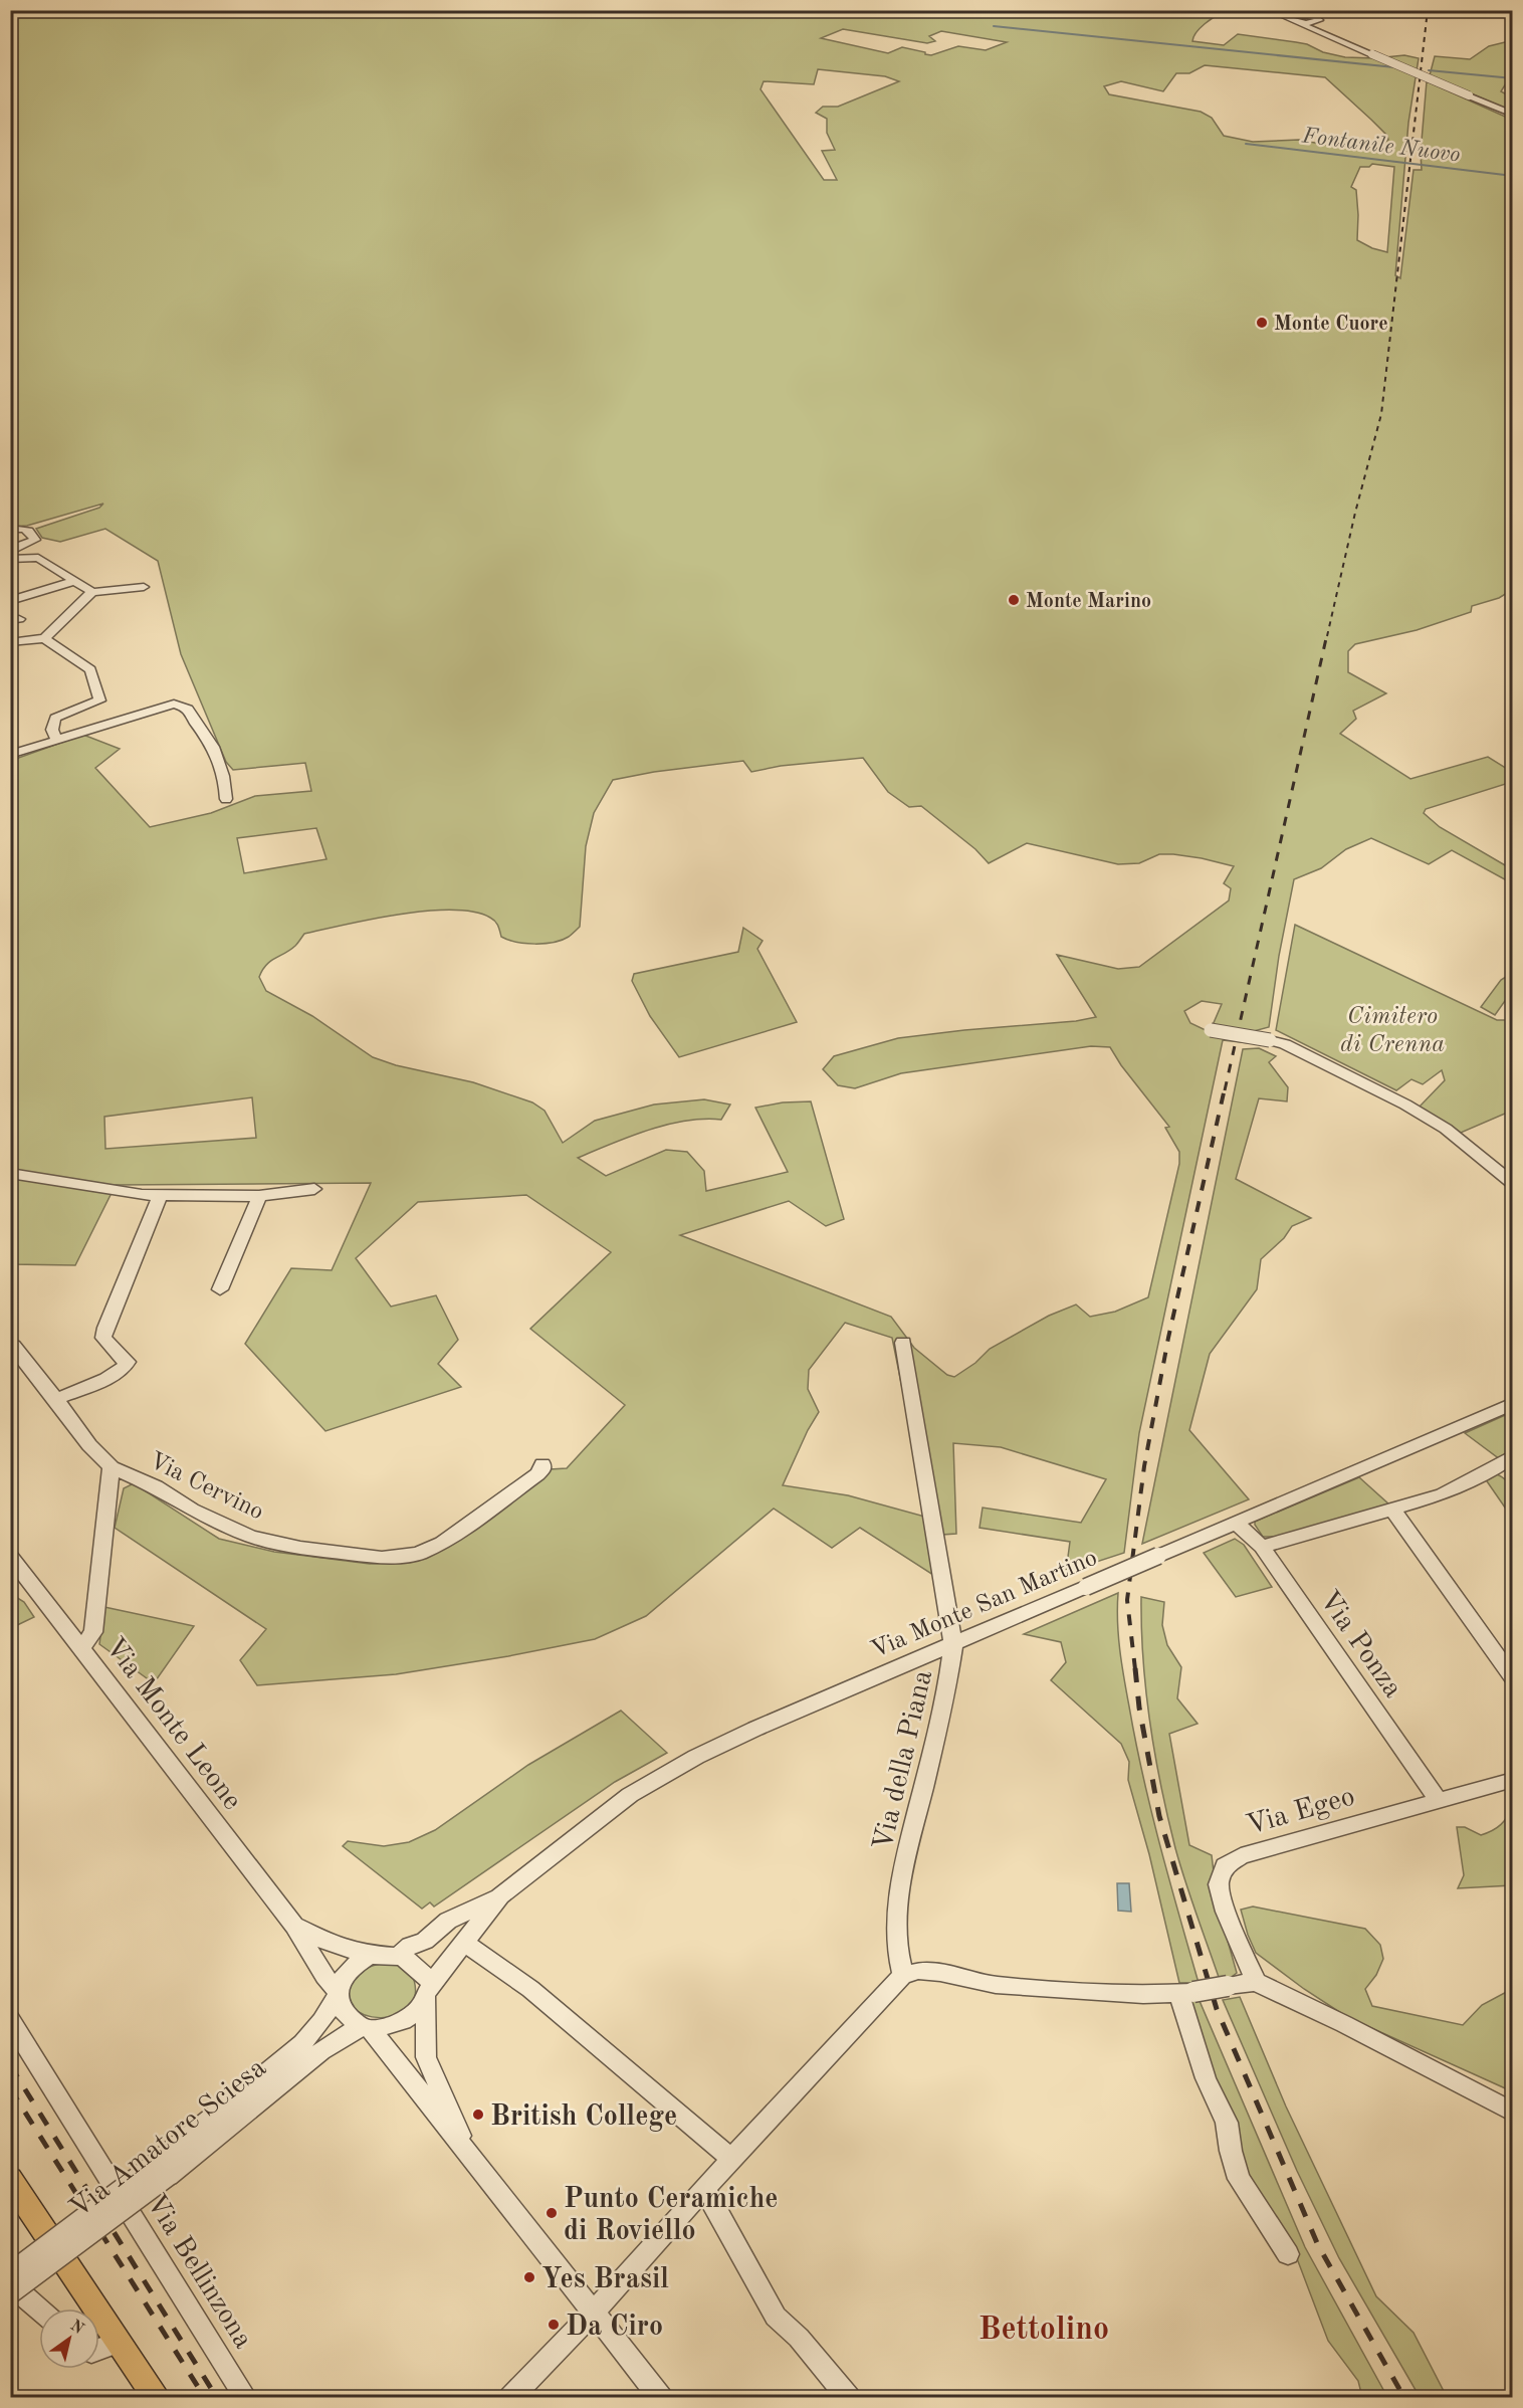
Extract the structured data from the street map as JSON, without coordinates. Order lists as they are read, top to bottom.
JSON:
{
  "streets": {
    "street": [
      "Via Cervino",
      "Via Monte San Martino",
      "Via Ponza",
      "Via Monte Leone",
      "Via della Piana",
      "Via Egeo",
      "Via Amatore Sciesa",
      "Via Bellinzona"
    ]
  },
  "crossings": [
    ["Via Cervino", "Via Monte Leone"],
    ["Via Monte San Martino", "Via Ponza"],
    ["Via Monte San Martino", "Via Monte Leone"],
    ["Via Monte San Martino", "Via della Piana"],
    ["Via Monte San Martino", "Via Amatore Sciesa"],
    ["Via Ponza", "Via Egeo"],
    ["Via Monte Leone", "Via Amatore Sciesa"]
  ],
  "districts": ["Bettolino"],
  "water": ["Fontanile Nuovo"],
  "parks": ["Cimitero di Crenna"],
  "places": [
    "Monte Cuore",
    "Monte Marino",
    "British College",
    "Punto Ceramiche di Roviello",
    "Yes Brasil",
    "Da Ciro"
  ],
  "north": "top right"
}
